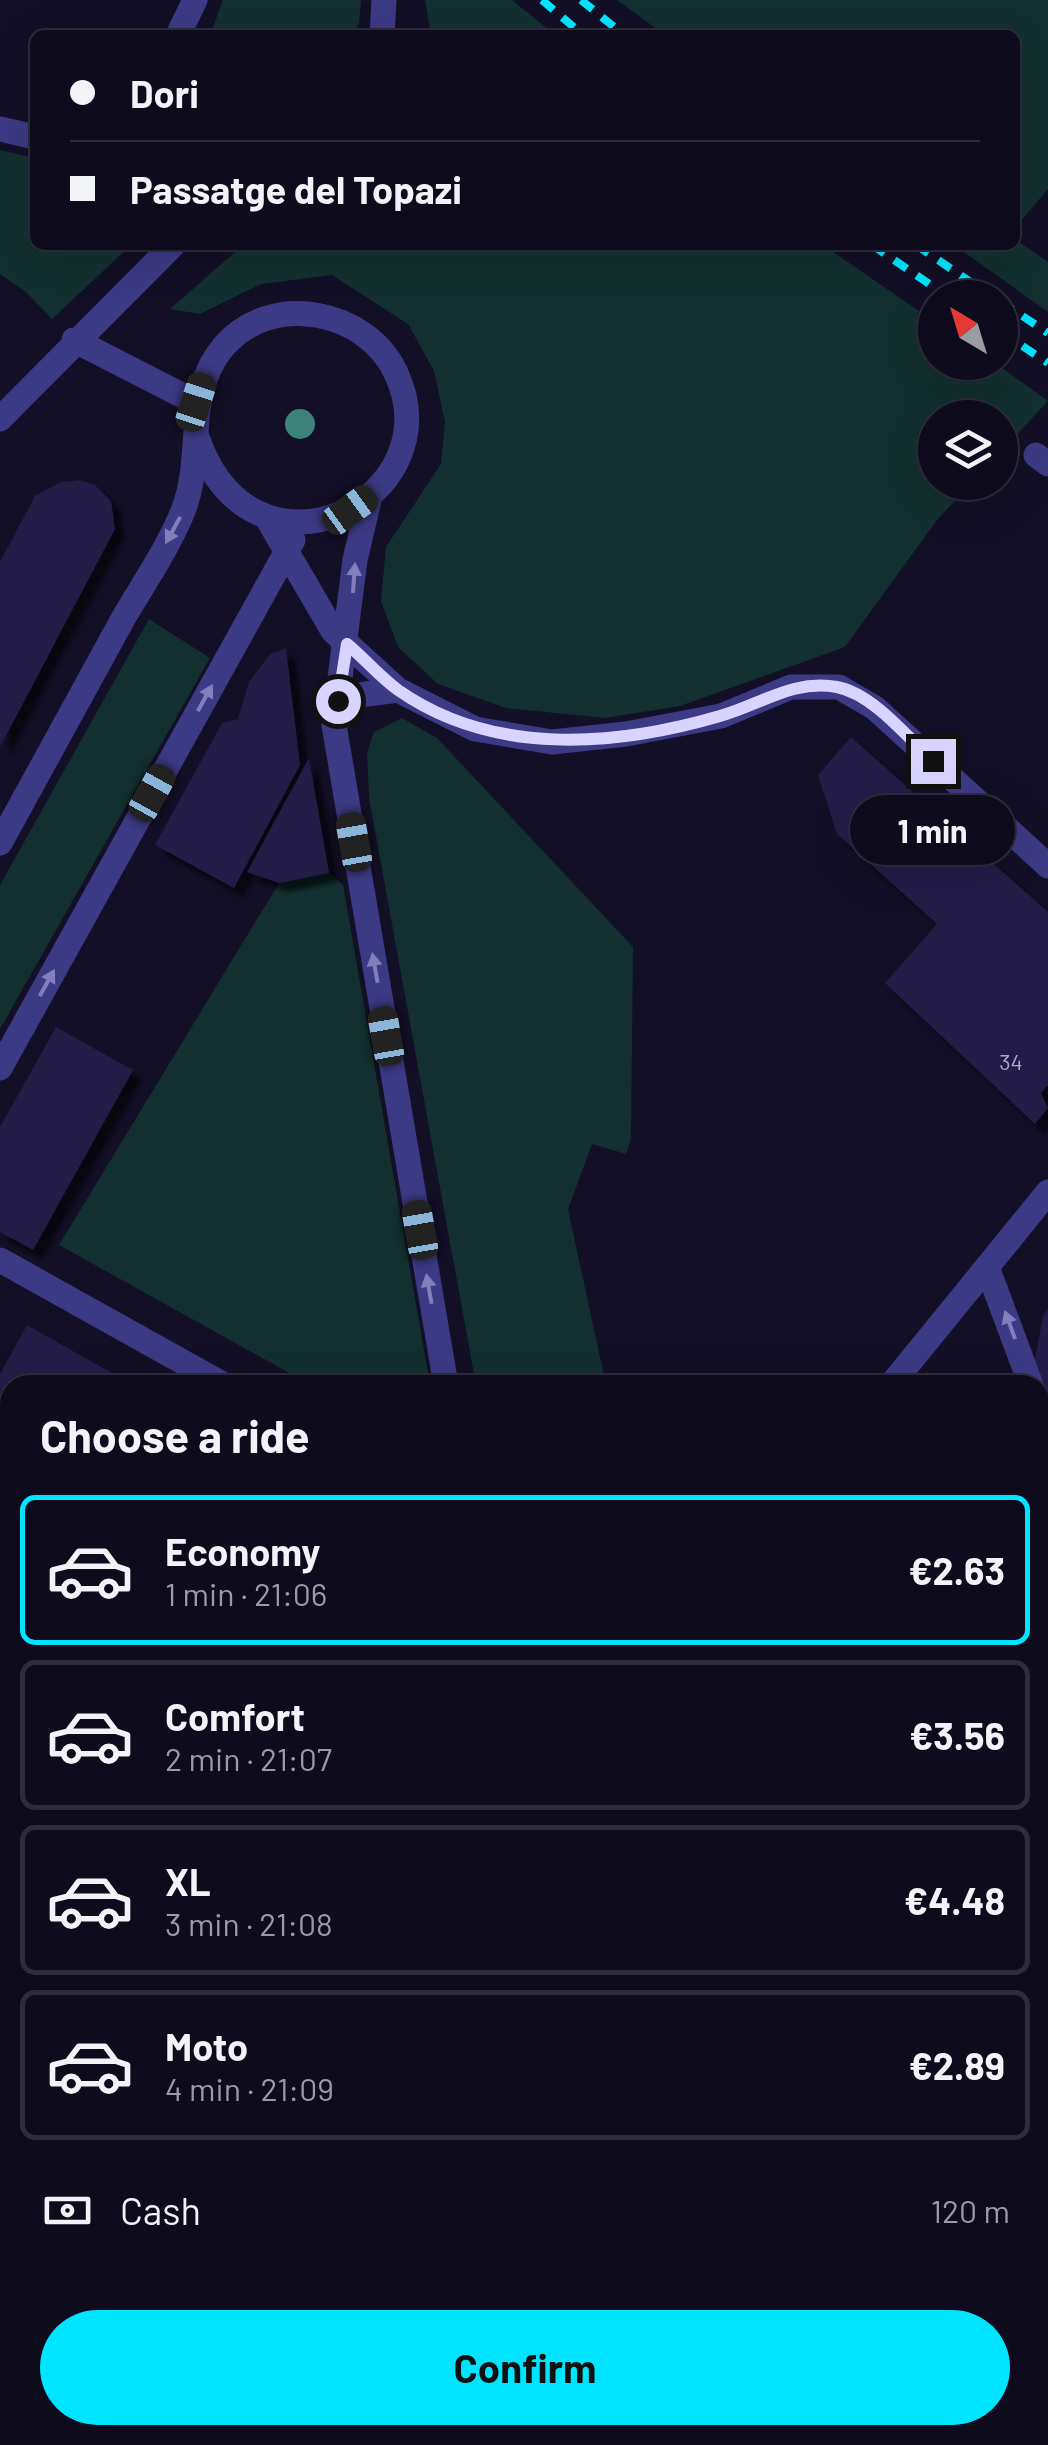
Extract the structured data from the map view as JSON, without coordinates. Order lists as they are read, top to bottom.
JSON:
{
  "house_numbers": ["34"],
  "north": "top left",
  "page": {
    "banner": ["Dori", "Passatge del Topazi"],
    "bubble": "1 min",
    "heading": "Choose a ride",
    "list": [
      {
        "name": "Economy",
        "note": "1 min · 21:06",
        "value": "€2.63"
      },
      {
        "name": "Comfort",
        "note": "2 min · 21:07",
        "value": "€3.56"
      },
      {
        "name": "XL",
        "note": "3 min · 21:08",
        "value": "€4.48"
      },
      {
        "name": "Moto",
        "note": "4 min · 21:09",
        "value": "€2.89"
      }
    ],
    "pay": ["Cash", "120 m"],
    "buttons": "Confirm"
  }
}
